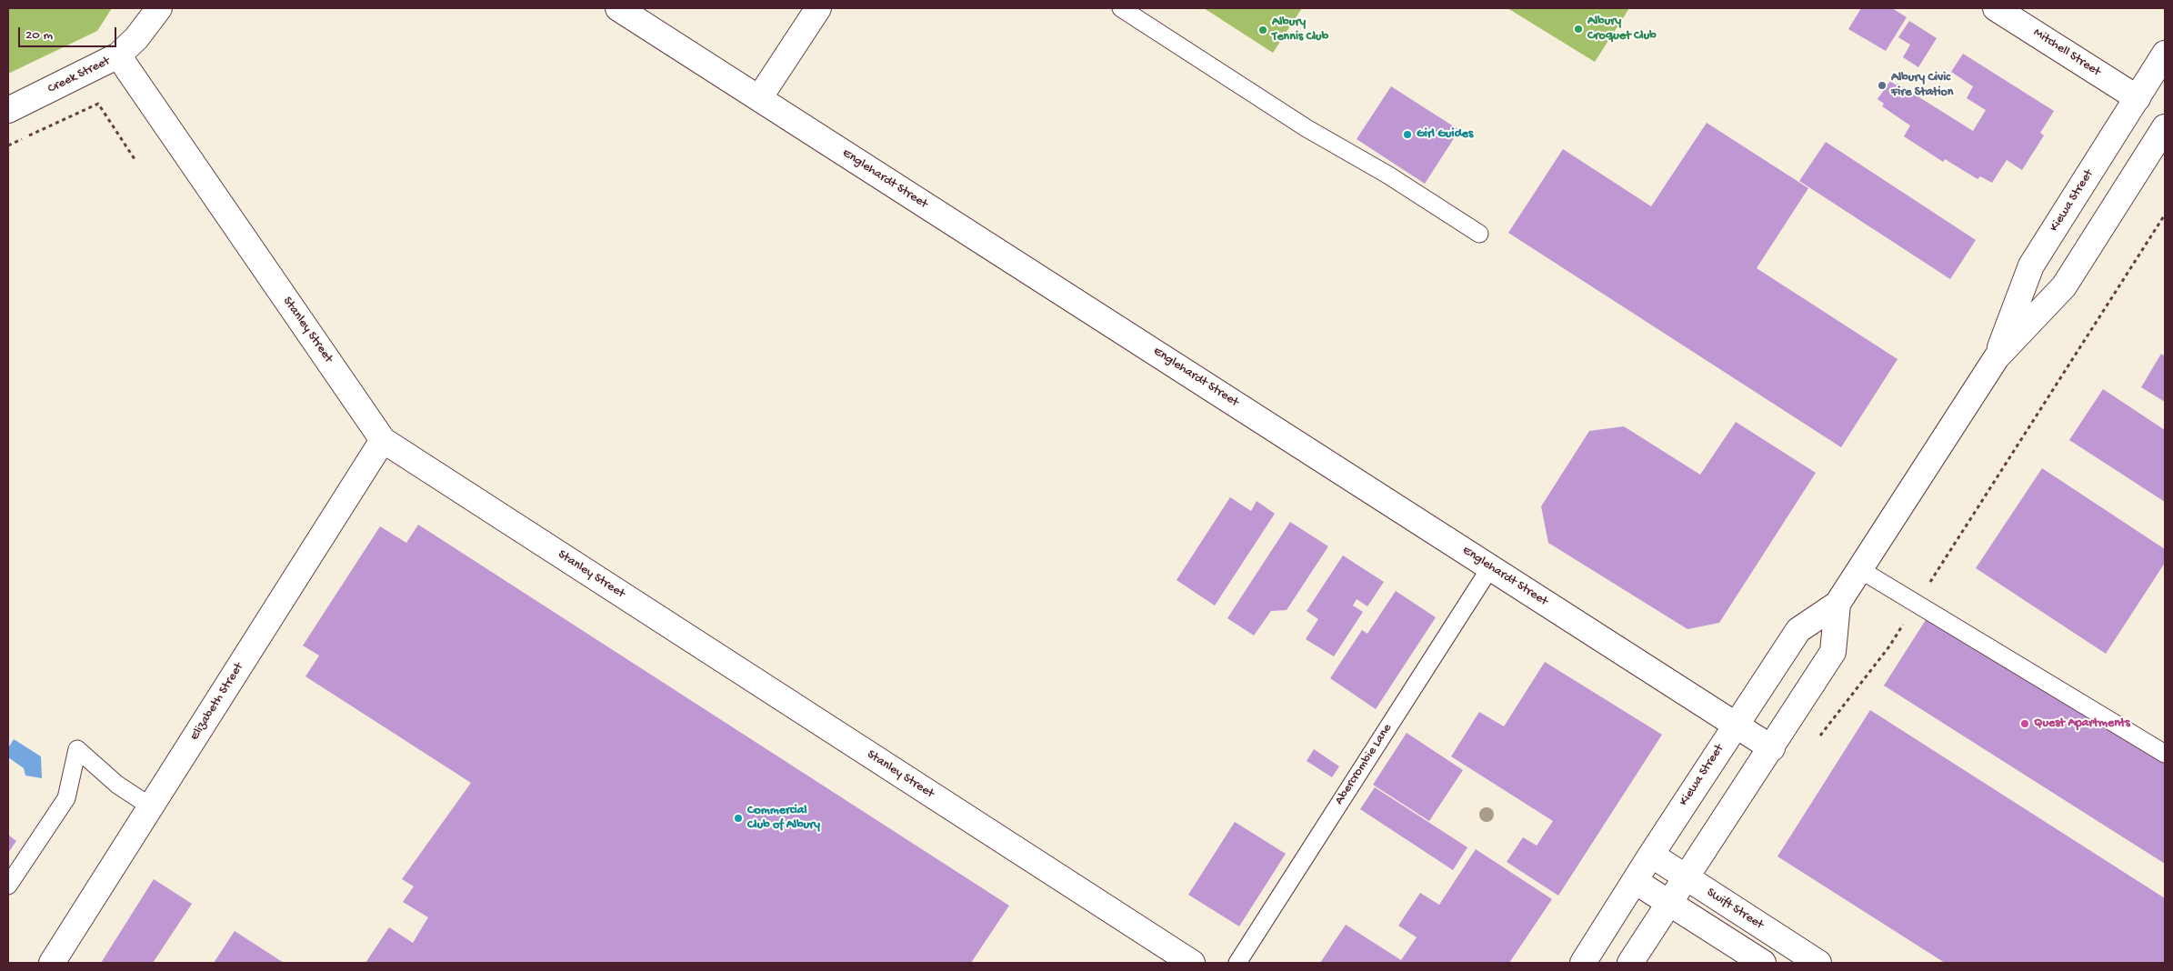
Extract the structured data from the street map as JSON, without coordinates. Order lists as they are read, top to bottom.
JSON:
{
  "streets": {
    "street": [
      "Mitchell Street",
      "Creek Street",
      "Englehardt Street",
      "Kiewa Street",
      "Stanley Street",
      "Elizabeth Street",
      "Swift Street"
    ],
    "lane": ["Abercrombie Lane"]
  },
  "crossings": [
    ["Mitchell Street", "Kiewa Street"],
    ["Creek Street", "Stanley Street"],
    ["Englehardt Street", "Kiewa Street"],
    ["Englehardt Street", "Abercrombie Lane"],
    ["Kiewa Street", "Swift Street"],
    ["Stanley Street", "Elizabeth Street"]
  ],
  "places": [
    "Albury Croquet Club",
    "Albury Tennis Club",
    "Albury Civic Fire Station",
    "Girl Guides",
    "Quest Apartments",
    "Commercial Club of Albury"
  ],
  "scale_bar": "20 m"
}
